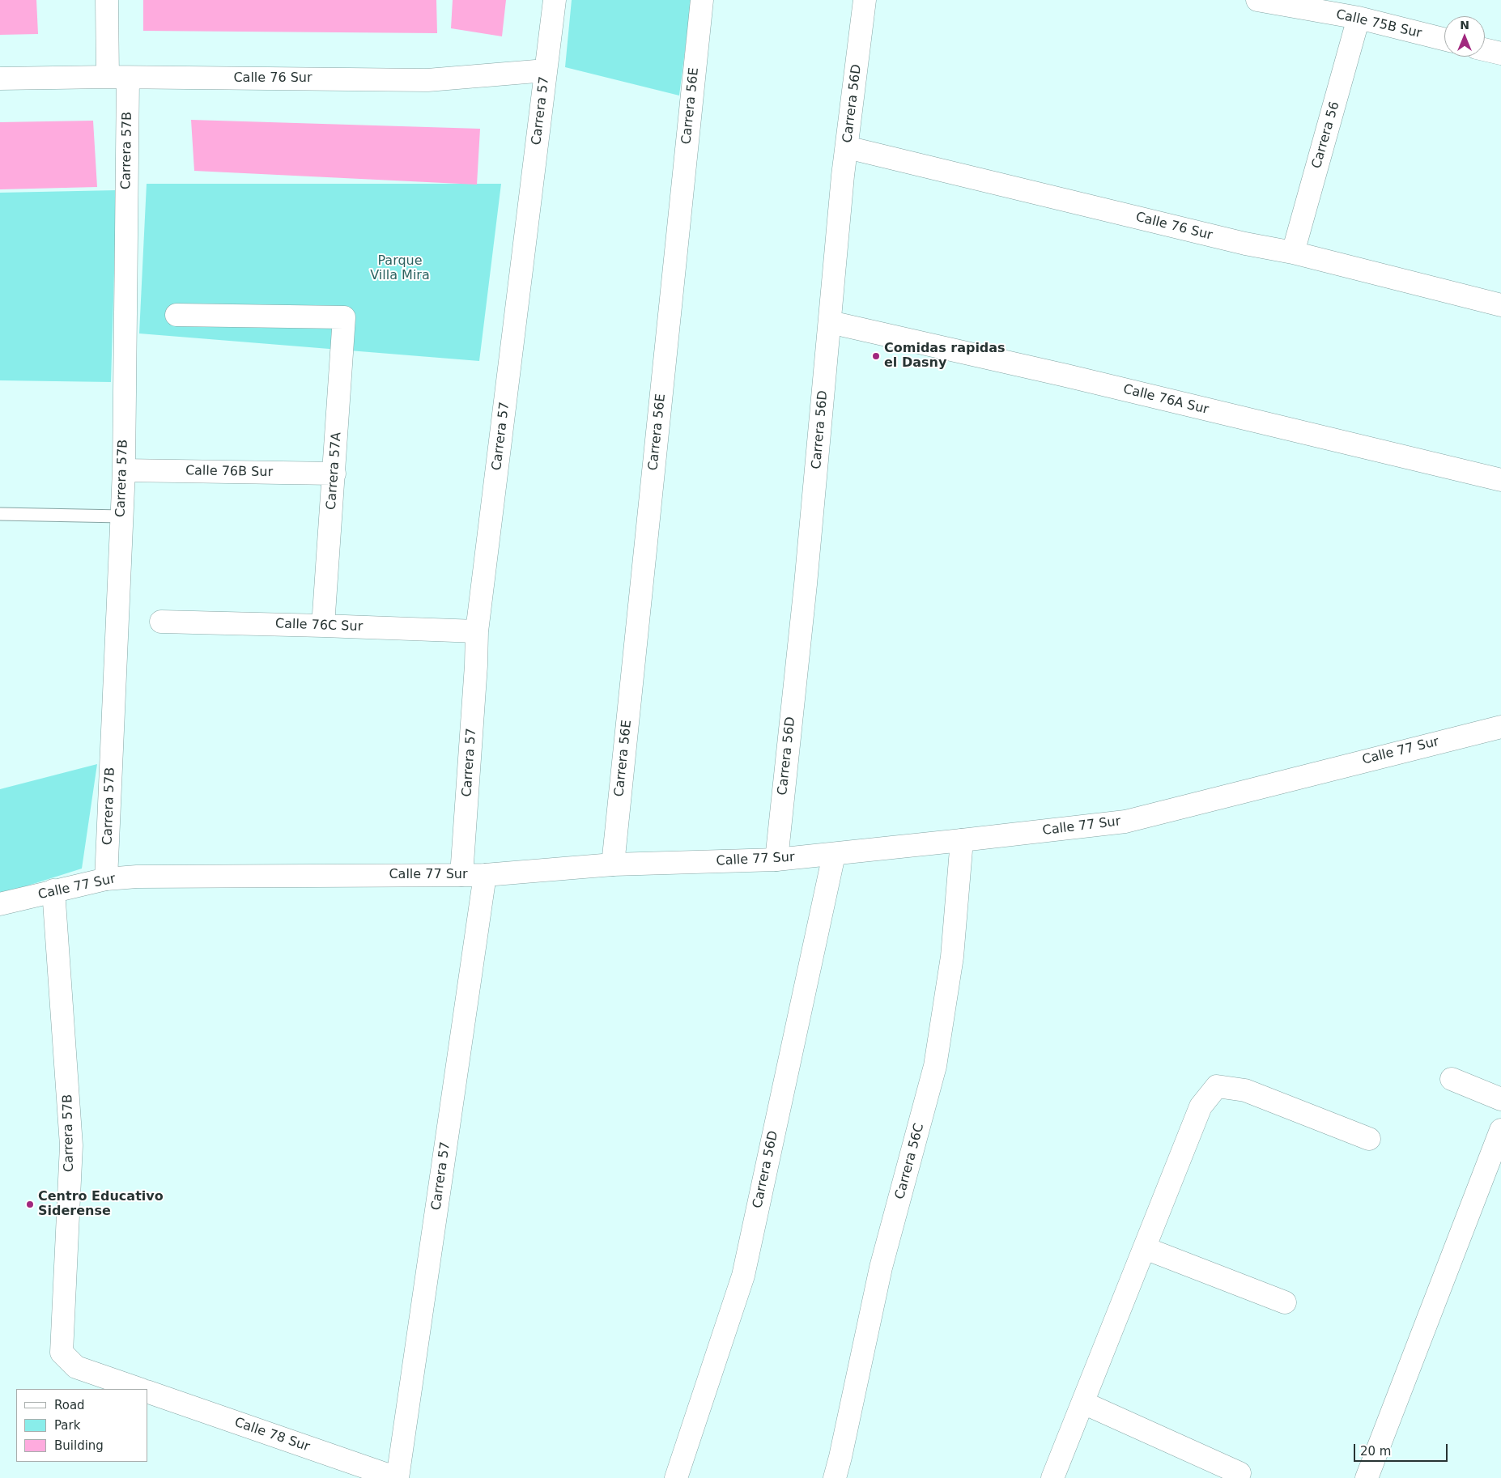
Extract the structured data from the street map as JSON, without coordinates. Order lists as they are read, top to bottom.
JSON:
{
  "streets": {
    "street": [
      "Calle 75B Sur",
      "Calle 76 Sur",
      "Carrera 56D",
      "Carrera 56E",
      "Carrera 57",
      "Carrera 56",
      "Carrera 57B",
      "Calle 76A Sur",
      "Carrera 57A",
      "Calle 76B Sur",
      "Calle 76C Sur",
      "Calle 77 Sur",
      "Carrera 56C",
      "Calle 78 Sur"
    ]
  },
  "crossings": [
    ["Calle 75B Sur", "Carrera 56"],
    ["Calle 76 Sur", "Carrera 56D"],
    ["Calle 76 Sur", "Carrera 57"],
    ["Calle 76 Sur", "Carrera 56"],
    ["Calle 76 Sur", "Carrera 57B"],
    ["Carrera 56D", "Calle 76A Sur"],
    ["Carrera 56D", "Calle 77 Sur"],
    ["Carrera 56E", "Calle 77 Sur"],
    ["Carrera 57", "Calle 76C Sur"],
    ["Carrera 57", "Calle 77 Sur"],
    ["Carrera 57", "Calle 78 Sur"],
    ["Carrera 57B", "Calle 76B Sur"],
    ["Carrera 57B", "Calle 77 Sur"],
    ["Carrera 57A", "Calle 76B Sur"],
    ["Carrera 57A", "Calle 76C Sur"],
    ["Calle 77 Sur", "Carrera 56C"]
  ],
  "parks": ["Parque Villa Mira"],
  "places": ["Comidas rapidas el Dasny", "Centro Educativo Siderense"],
  "legend": ["Road", "Park", "Building"],
  "scale_bar": "20 m",
  "north": "top"
}
